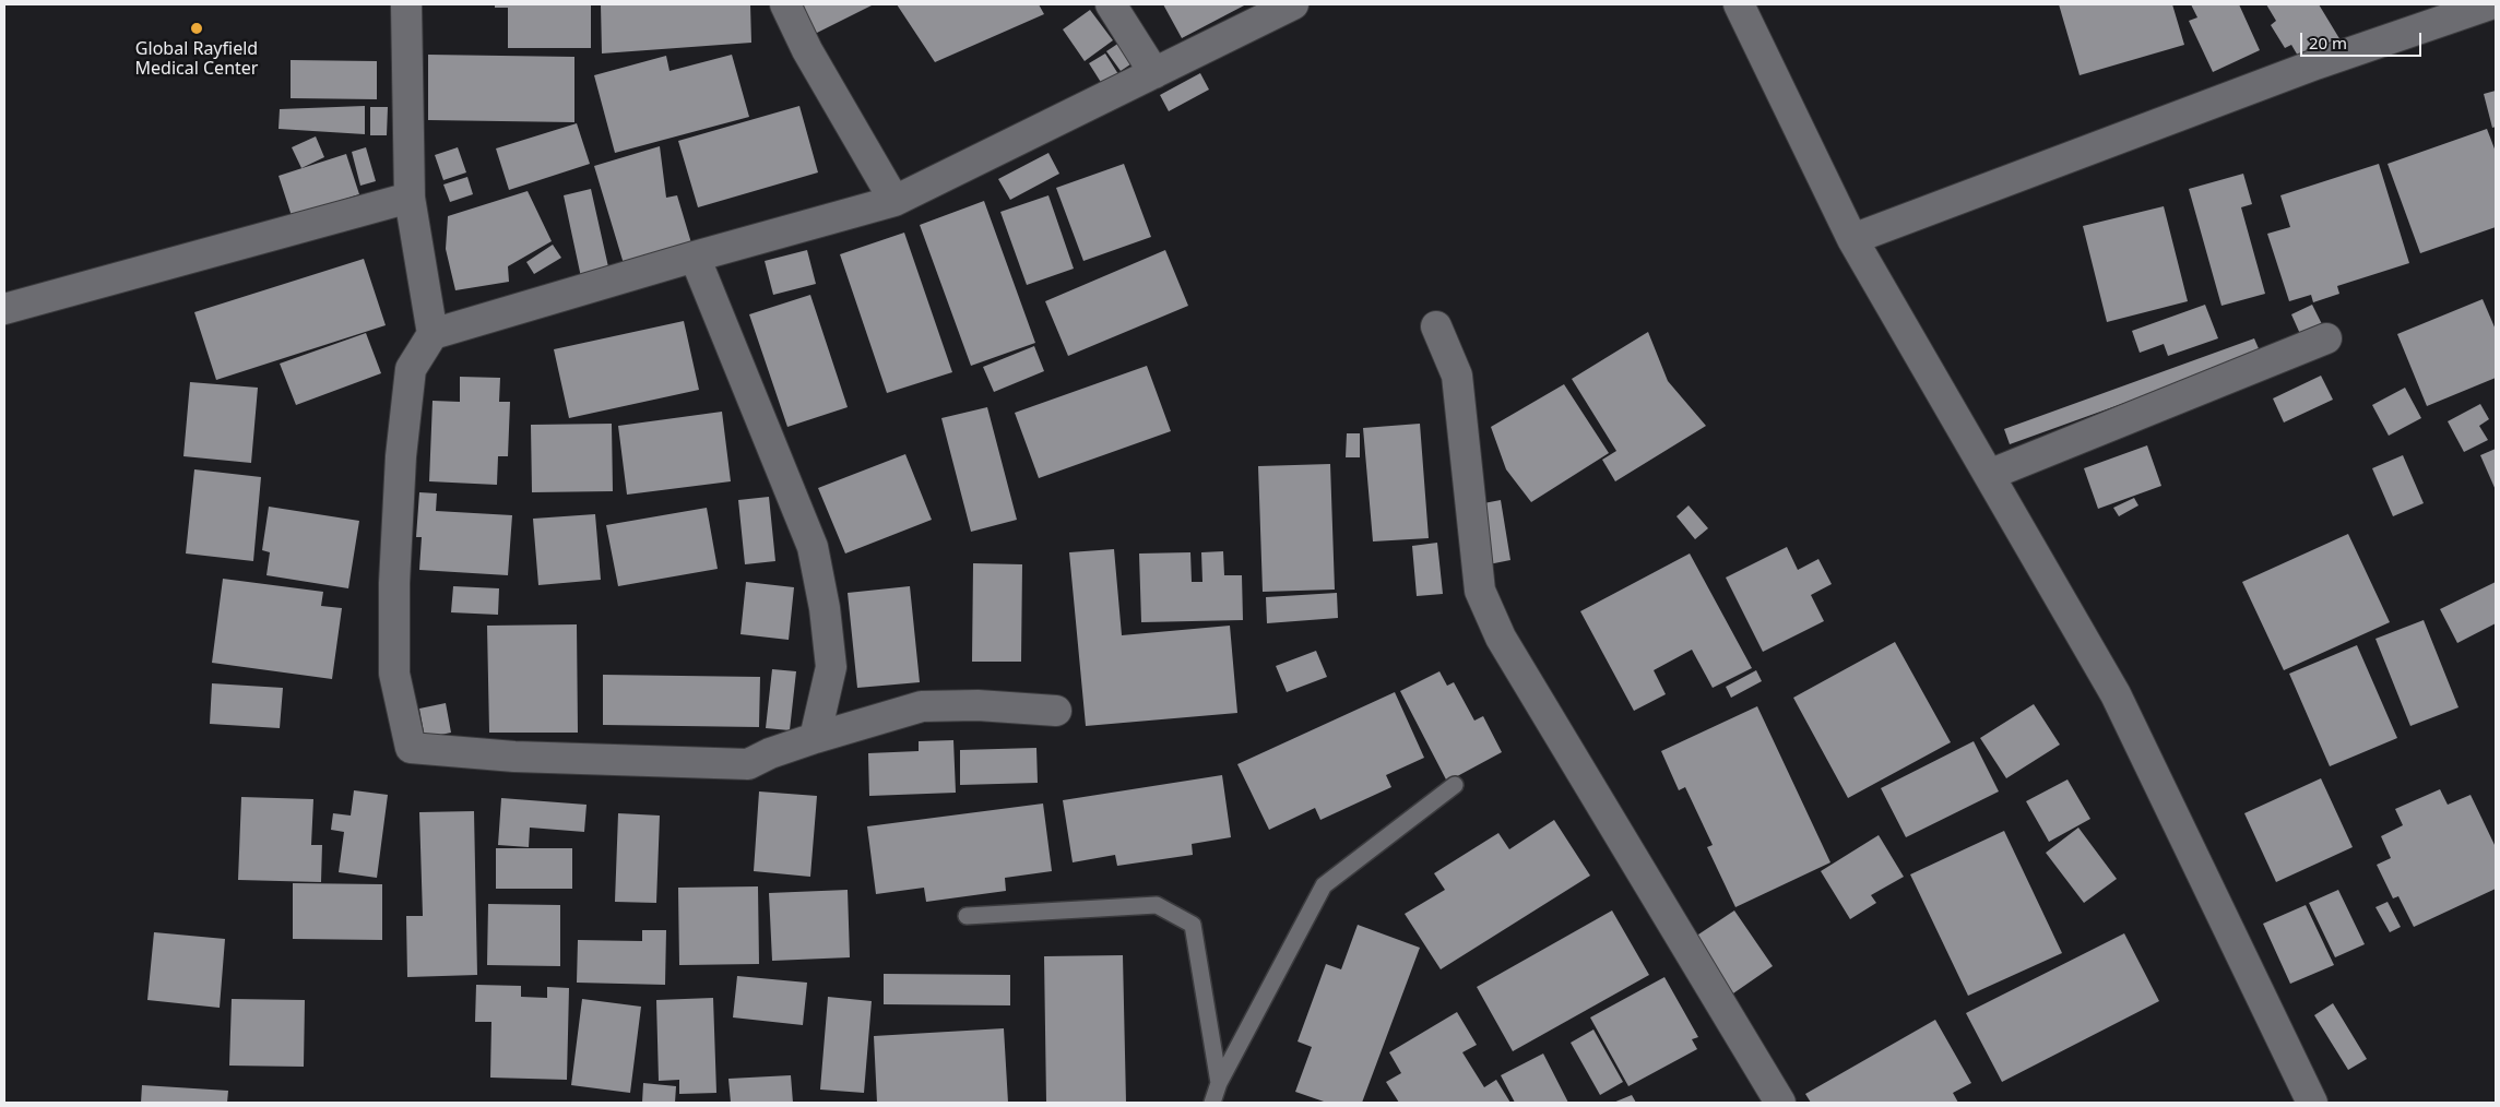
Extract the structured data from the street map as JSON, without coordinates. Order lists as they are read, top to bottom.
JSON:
{
  "places": ["Global Rayfield Medical Center"],
  "scale_bar": "20 m"
}
